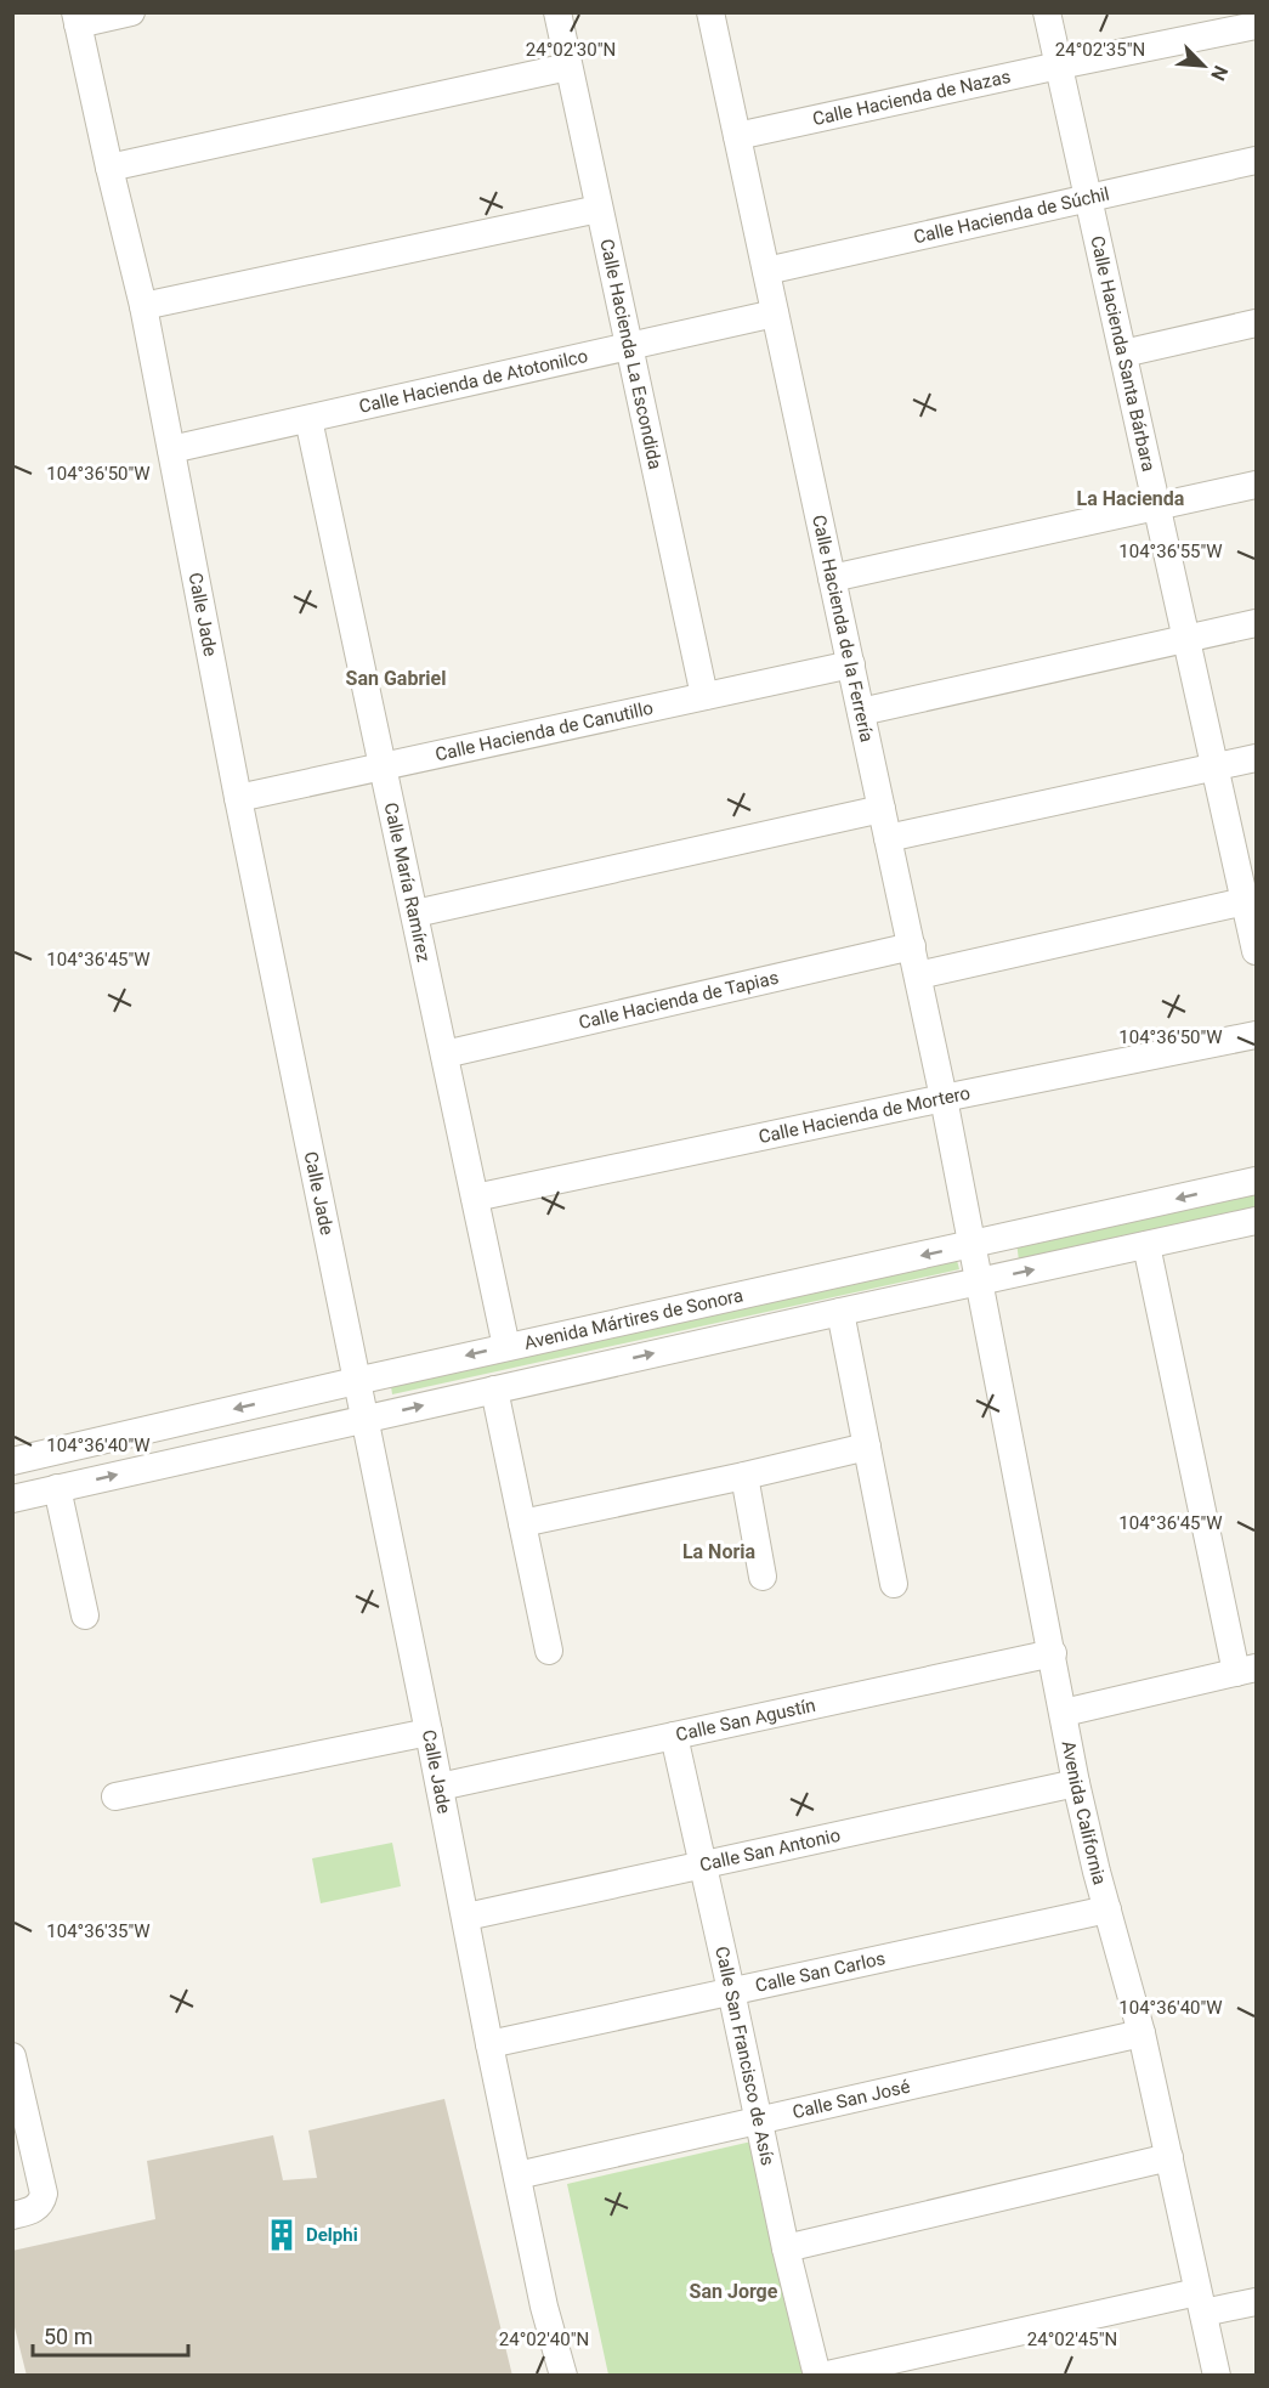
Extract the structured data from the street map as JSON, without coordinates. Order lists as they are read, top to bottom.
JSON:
{
  "streets": {
    "street": [
      "Calle Hacienda de Nazas",
      "Calle Hacienda de Súchil",
      "Calle Hacienda Santa Bárbara",
      "Calle Hacienda La Escondida",
      "Calle Hacienda de Atotonilco",
      "Calle Jade",
      "Calle Hacienda de la Ferrería",
      "Calle Hacienda de Canutillo",
      "Calle María Ramírez",
      "Calle Hacienda de Tapias",
      "Calle Hacienda de Mortero",
      "Avenida Mártires de Sonora",
      "Calle San Agustín",
      "Avenida California",
      "Calle San Antonio",
      "Calle San Carlos",
      "Calle San Francisco de Asís",
      "Calle San José"
    ]
  },
  "crossings": [
    ["Calle Hacienda de Nazas", "Calle Hacienda Santa Bárbara"],
    ["Calle Hacienda de Nazas", "Calle Hacienda de la Ferrería"],
    ["Calle Hacienda de Súchil", "Calle Hacienda Santa Bárbara"],
    ["Calle Hacienda de Súchil", "Calle Hacienda de la Ferrería"],
    ["Calle Hacienda La Escondida", "Calle Hacienda de Atotonilco"],
    ["Calle Hacienda La Escondida", "Calle Hacienda de Canutillo"],
    ["Calle Hacienda de Atotonilco", "Calle Jade"],
    ["Calle Hacienda de Atotonilco", "Calle Hacienda de la Ferrería"],
    ["Calle Hacienda de Atotonilco", "Calle María Ramírez"],
    ["Calle Jade", "Calle Hacienda de Canutillo"],
    ["Calle Jade", "Avenida Mártires de Sonora"],
    ["Calle Jade", "Calle San Agustín"],
    ["Calle Jade", "Calle San Antonio"],
    ["Calle Jade", "Calle San Carlos"],
    ["Calle Jade", "Calle San José"],
    ["Calle Hacienda de la Ferrería", "Calle Hacienda de Canutillo"],
    ["Calle Hacienda de la Ferrería", "Calle Hacienda de Tapias"],
    ["Calle Hacienda de la Ferrería", "Calle Hacienda de Mortero"],
    ["Calle Hacienda de la Ferrería", "Avenida Mártires de Sonora"],
    ["Calle Hacienda de la Ferrería", "Avenida California"],
    ["Calle Hacienda de Canutillo", "Calle María Ramírez"],
    ["Calle María Ramírez", "Calle Hacienda de Tapias"],
    ["Calle María Ramírez", "Calle Hacienda de Mortero"],
    ["Calle María Ramírez", "Avenida Mártires de Sonora"],
    ["Avenida Mártires de Sonora", "Avenida California"],
    ["Calle San Agustín", "Avenida California"],
    ["Calle San Agustín", "Calle San Francisco de Asís"],
    ["Avenida California", "Calle San Antonio"],
    ["Avenida California", "Calle San Carlos"],
    ["Avenida California", "Calle San José"],
    ["Calle San Antonio", "Calle San Francisco de Asís"],
    ["Calle San Carlos", "Calle San Francisco de Asís"],
    ["Calle San Francisco de Asís", "Calle San José"]
  ],
  "districts": [
    "La Hacienda",
    "San Gabriel",
    "La Noria",
    "San Jorge"
  ],
  "places": {
    "building": ["Delphi"]
  },
  "scale_bar": "50 m",
  "north": "bottom right",
  "coordinates": [
    "24°02'30\"N",
    "24°02'35\"N",
    "104°36'50\"W",
    "104°36'55\"W",
    "104°36'45\"W",
    "104°36'40\"W",
    "104°36'35\"W",
    "24°02'40\"N",
    "24°02'45\"N"
  ]
}
